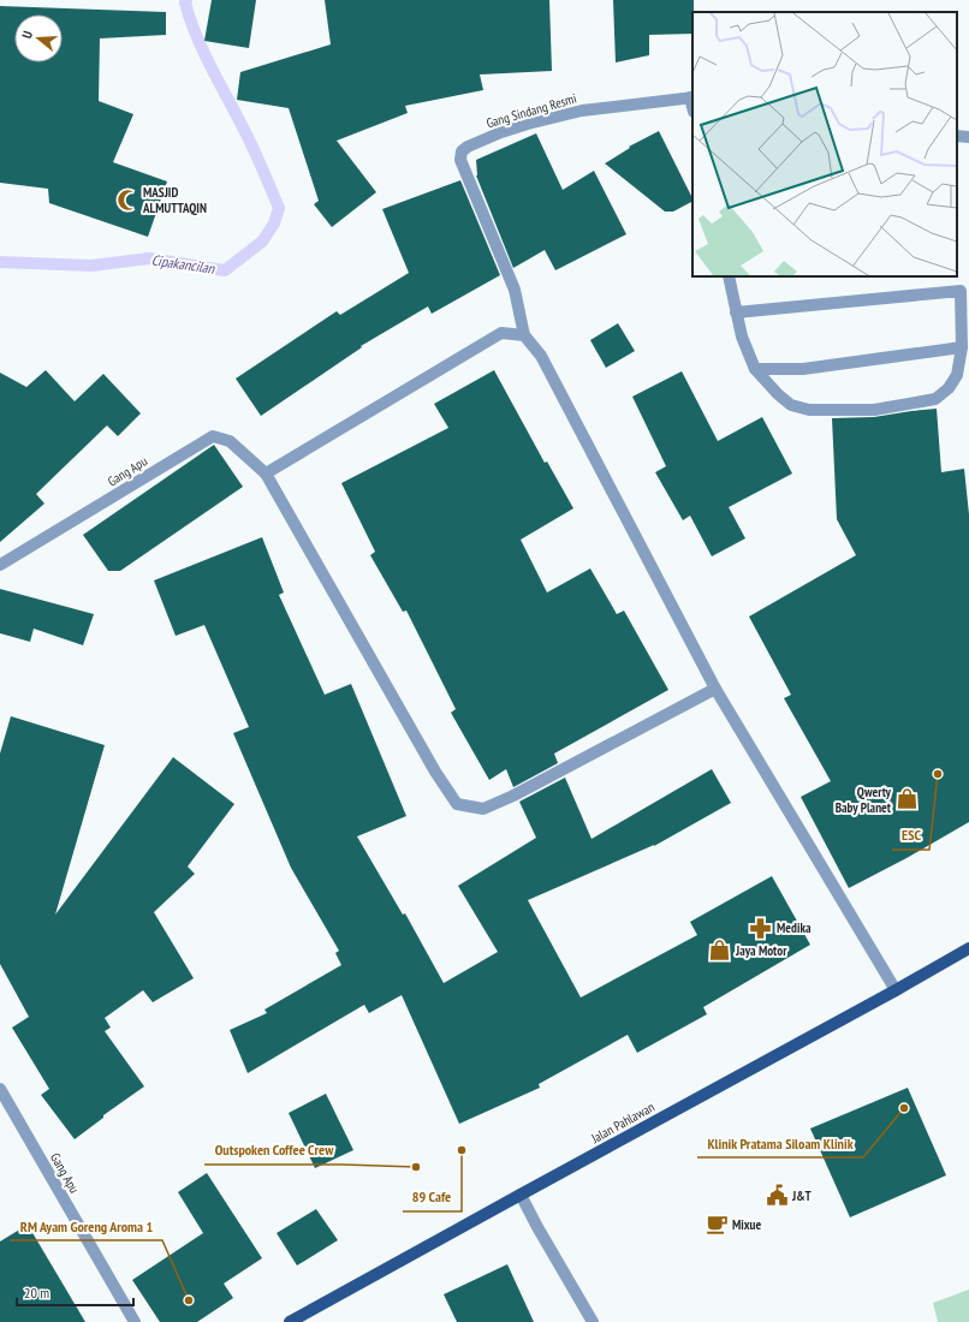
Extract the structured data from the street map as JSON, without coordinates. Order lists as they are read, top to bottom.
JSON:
{
  "streets": {
    "main road": ["Jalan Pahlawan"],
    "street": ["Gang Sindang Resmi", "Gang Apu"]
  },
  "water": ["Cipakancilan"],
  "places": {
    "mosque": ["MASJID ALMUTTAQIN"],
    "other": [
      "ESC",
      "Klinik Pratama Siloam Klinik",
      "89 Cafe",
      "Outspoken Coffee Crew",
      "RM Ayam Goreng Aroma 1"
    ],
    "shop": ["Qwerty Baby Planet", "Jaya Motor"],
    "pharmacy": ["Medika"],
    "public building": ["J&T"],
    "cafe": ["Mixue"]
  },
  "scale_bar": "20 m",
  "north": "left"
}
